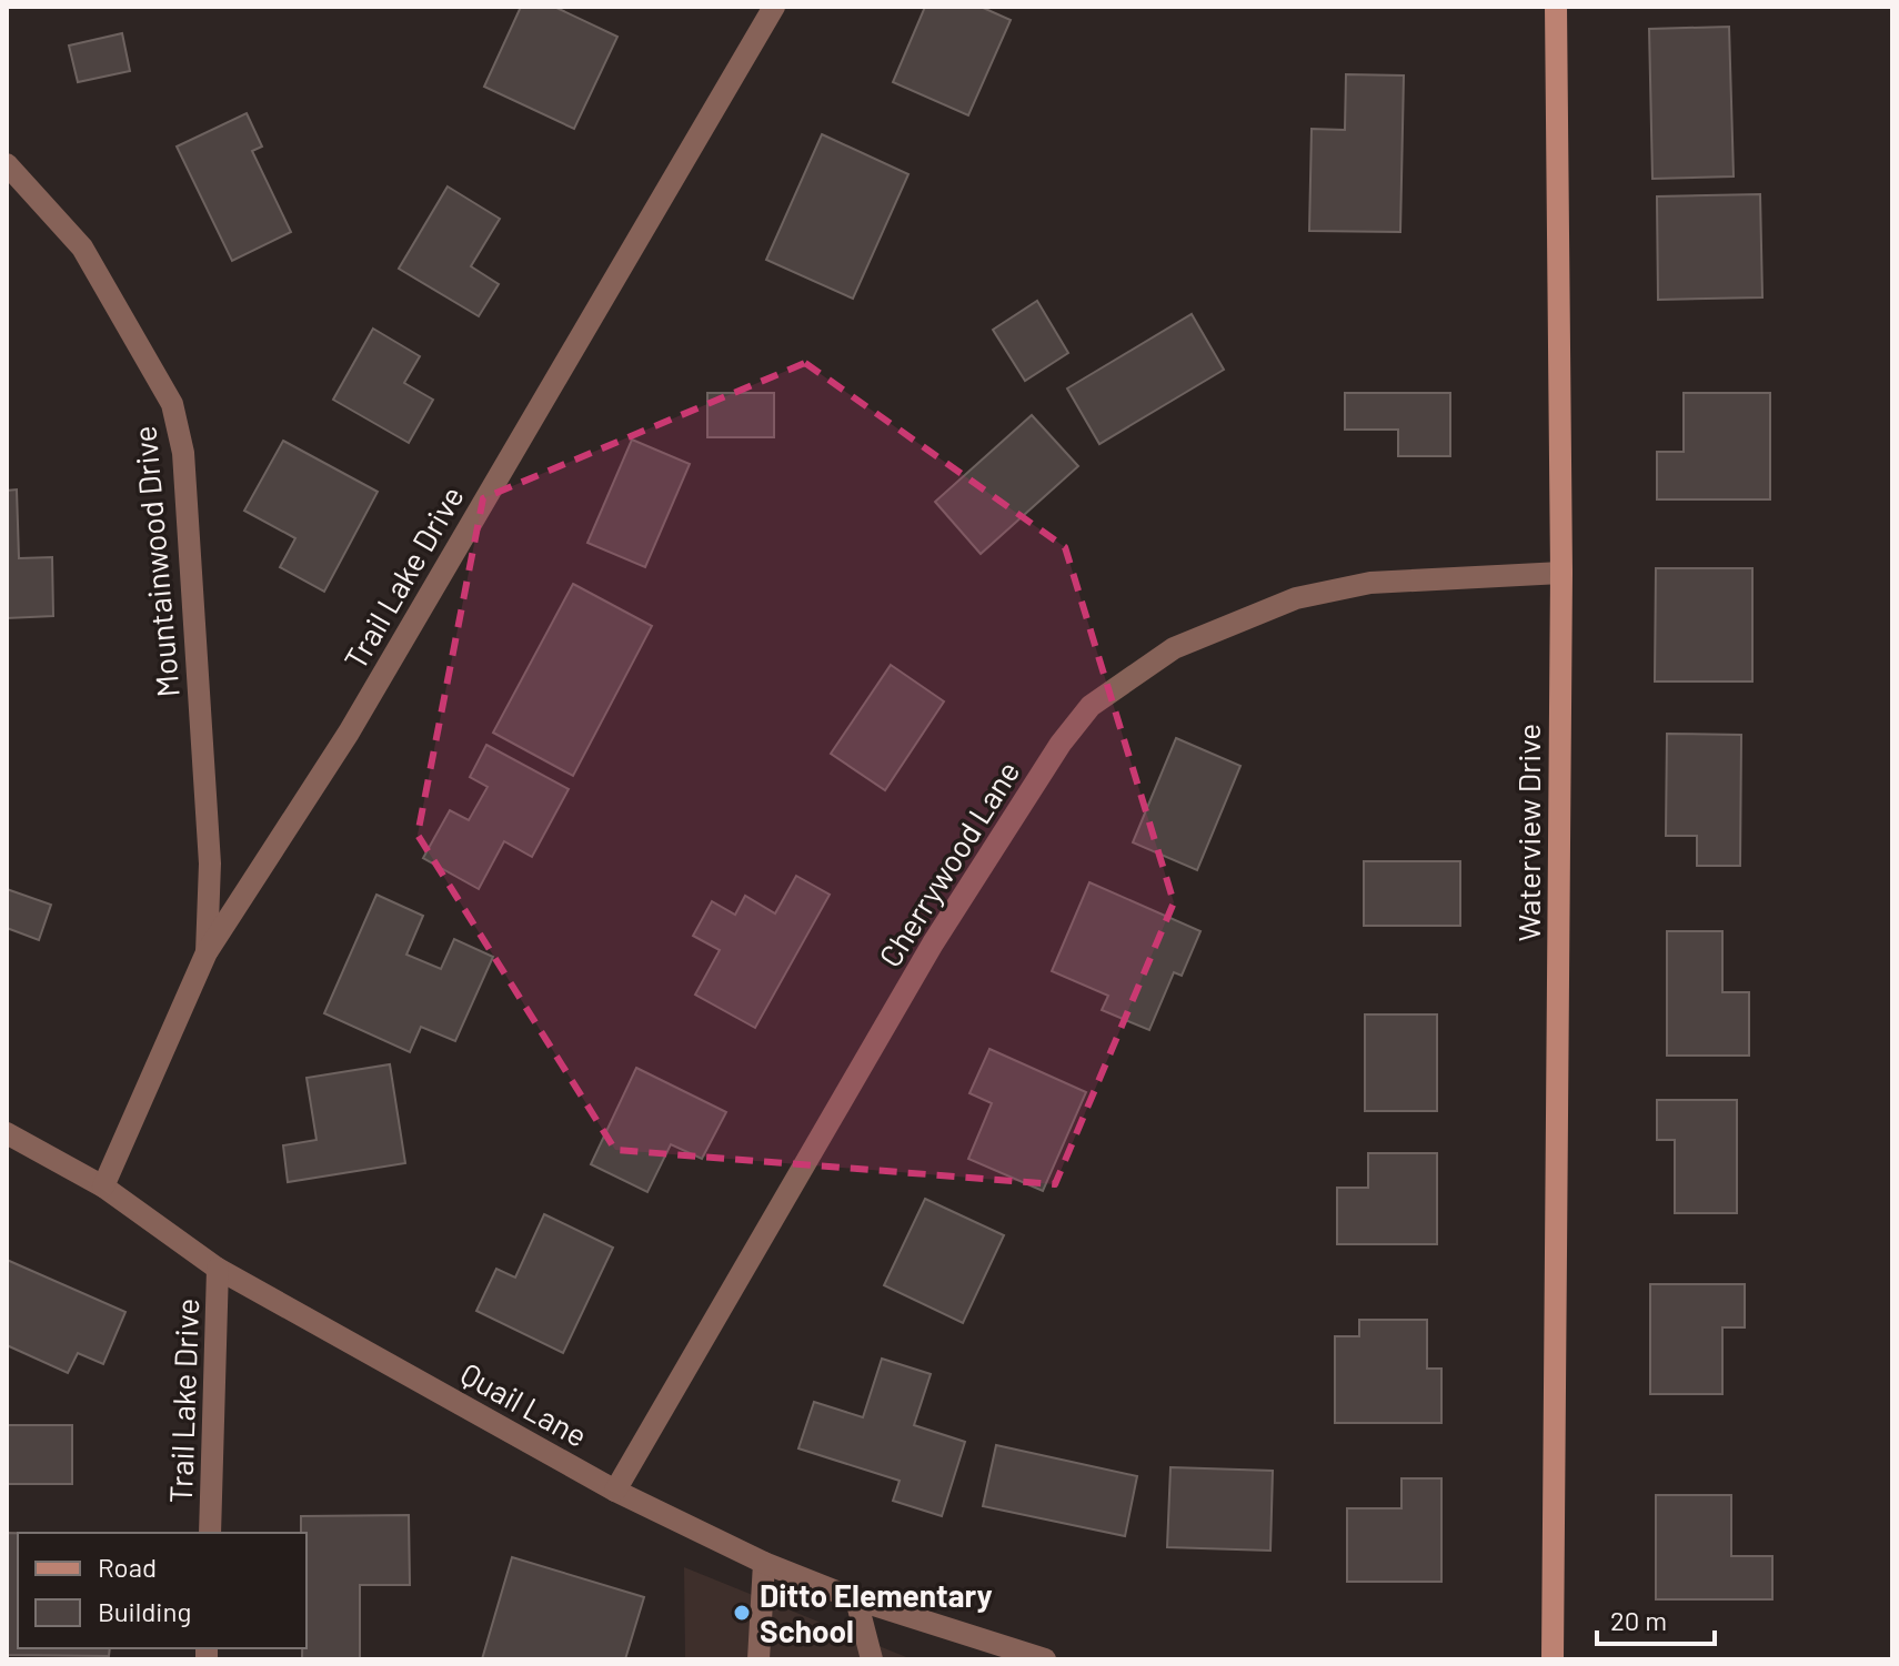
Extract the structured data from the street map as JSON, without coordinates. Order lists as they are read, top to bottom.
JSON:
{
  "streets": {
    "street": [
      "Mountainwood Drive",
      "Trail Lake Drive",
      "Waterview Drive",
      "Cherrywood Lane",
      "Quail Lane"
    ]
  },
  "crossings": [
    ["Mountainwood Drive", "Trail Lake Drive"],
    ["Trail Lake Drive", "Quail Lane"],
    ["Waterview Drive", "Cherrywood Lane"],
    ["Cherrywood Lane", "Quail Lane"]
  ],
  "places": ["Ditto Elementary School"],
  "legend": ["Road", "Building"],
  "scale_bar": "20 m"
}
